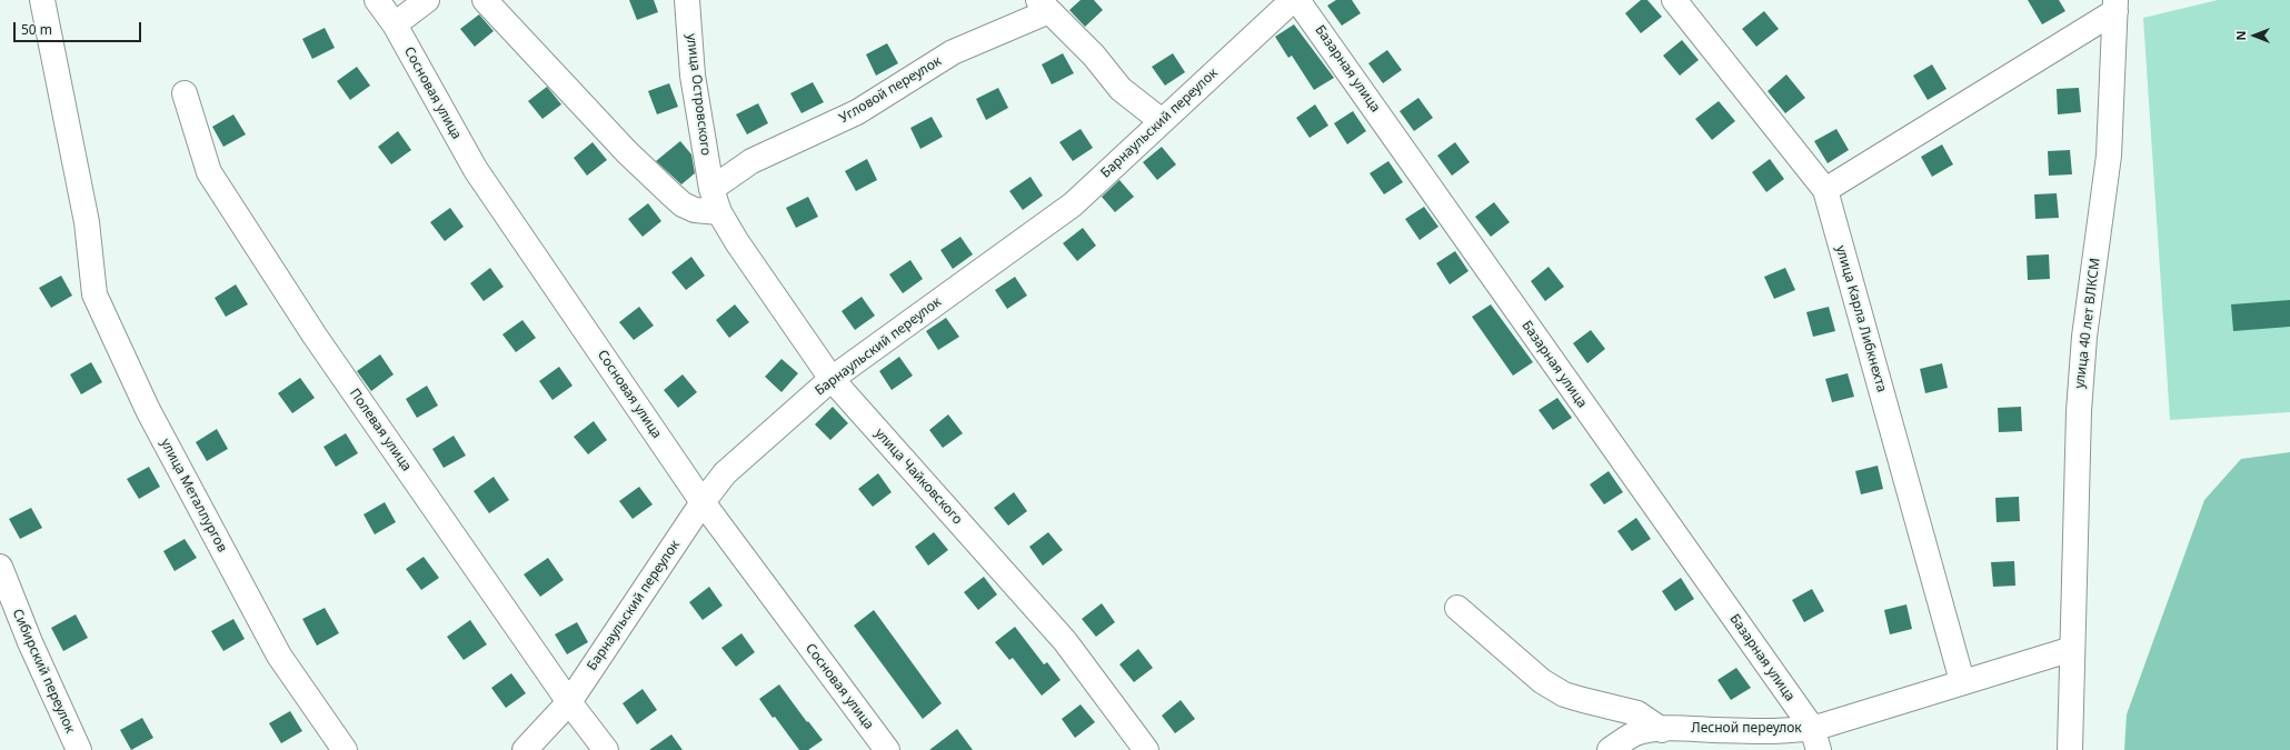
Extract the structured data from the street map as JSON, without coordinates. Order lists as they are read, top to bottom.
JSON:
{
  "streets": {
    "street": [
      "Базарная улица",
      "Угловой переулок",
      "Сосновая улица",
      "улица Островского",
      "Барнаульский переулок",
      "улица Карла Либкнехта",
      "улица 40 лет ВЛКСМ",
      "Полевая улица",
      "улица Чайковского",
      "улица Металлургов",
      "Сибирский переулок",
      "Лесной переулок"
    ]
  },
  "crossings": [
    ["Базарная улица", "Лесной переулок"],
    ["Угловой переулок", "улица Островского"],
    ["Угловой переулок", "Барнаульский переулок"],
    ["Угловой переулок", "улица Чайковского"],
    ["Сосновая улица", "Барнаульский переулок"],
    ["улица Островского", "улица Чайковского"],
    ["Барнаульский переулок", "Полевая улица"],
    ["Барнаульский переулок", "улица Чайковского"],
    ["улица Карла Либкнехта", "Лесной переулок"],
    ["улица 40 лет ВЛКСМ", "Лесной переулок"]
  ],
  "scale_bar": "50 m",
  "north": "left"
}
